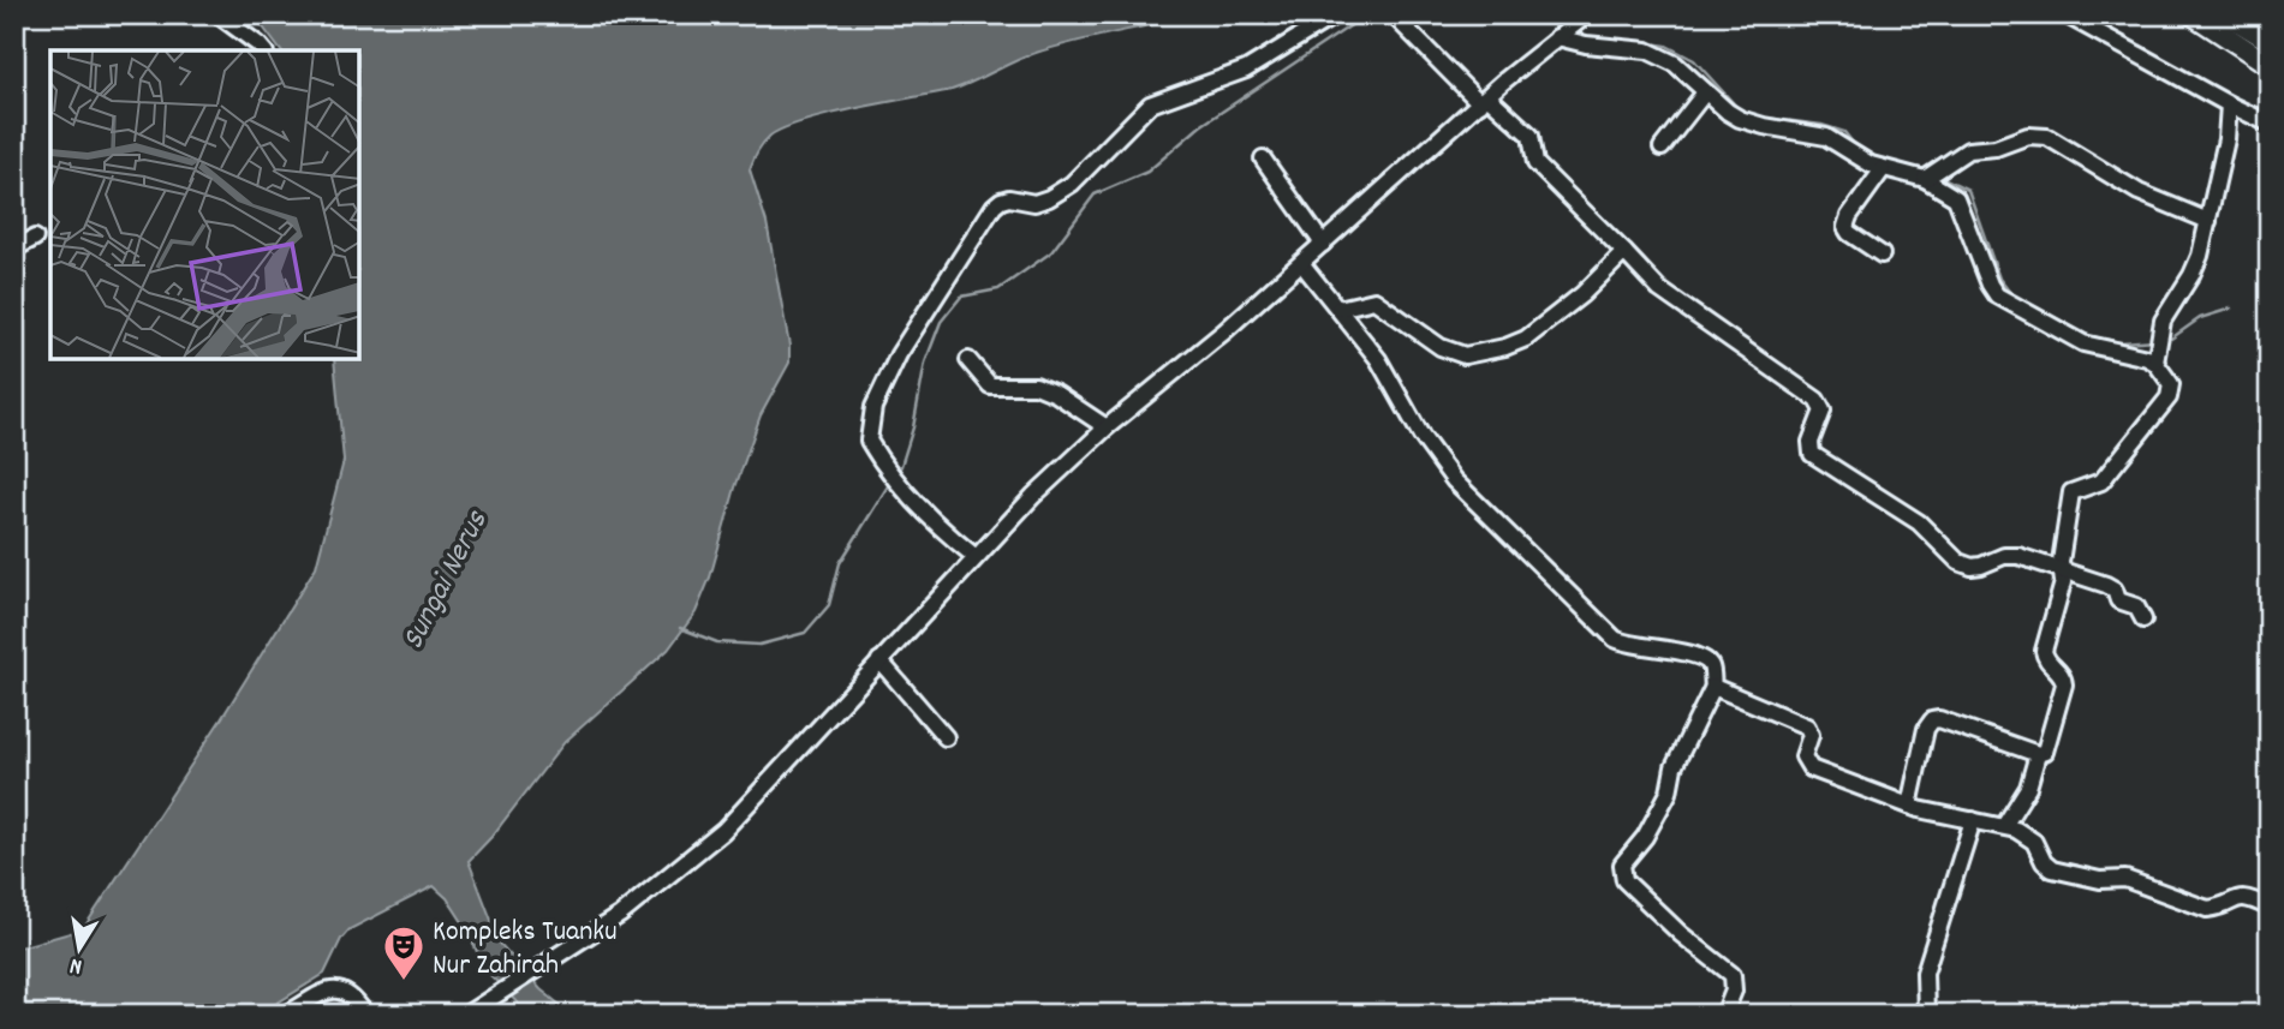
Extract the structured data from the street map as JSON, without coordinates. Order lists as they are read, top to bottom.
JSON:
{
  "water": ["Sungai Nerus"],
  "places": {
    "theatre": ["Kompleks Tuanku Nur Zahirah"]
  },
  "north": "bottom"
}
